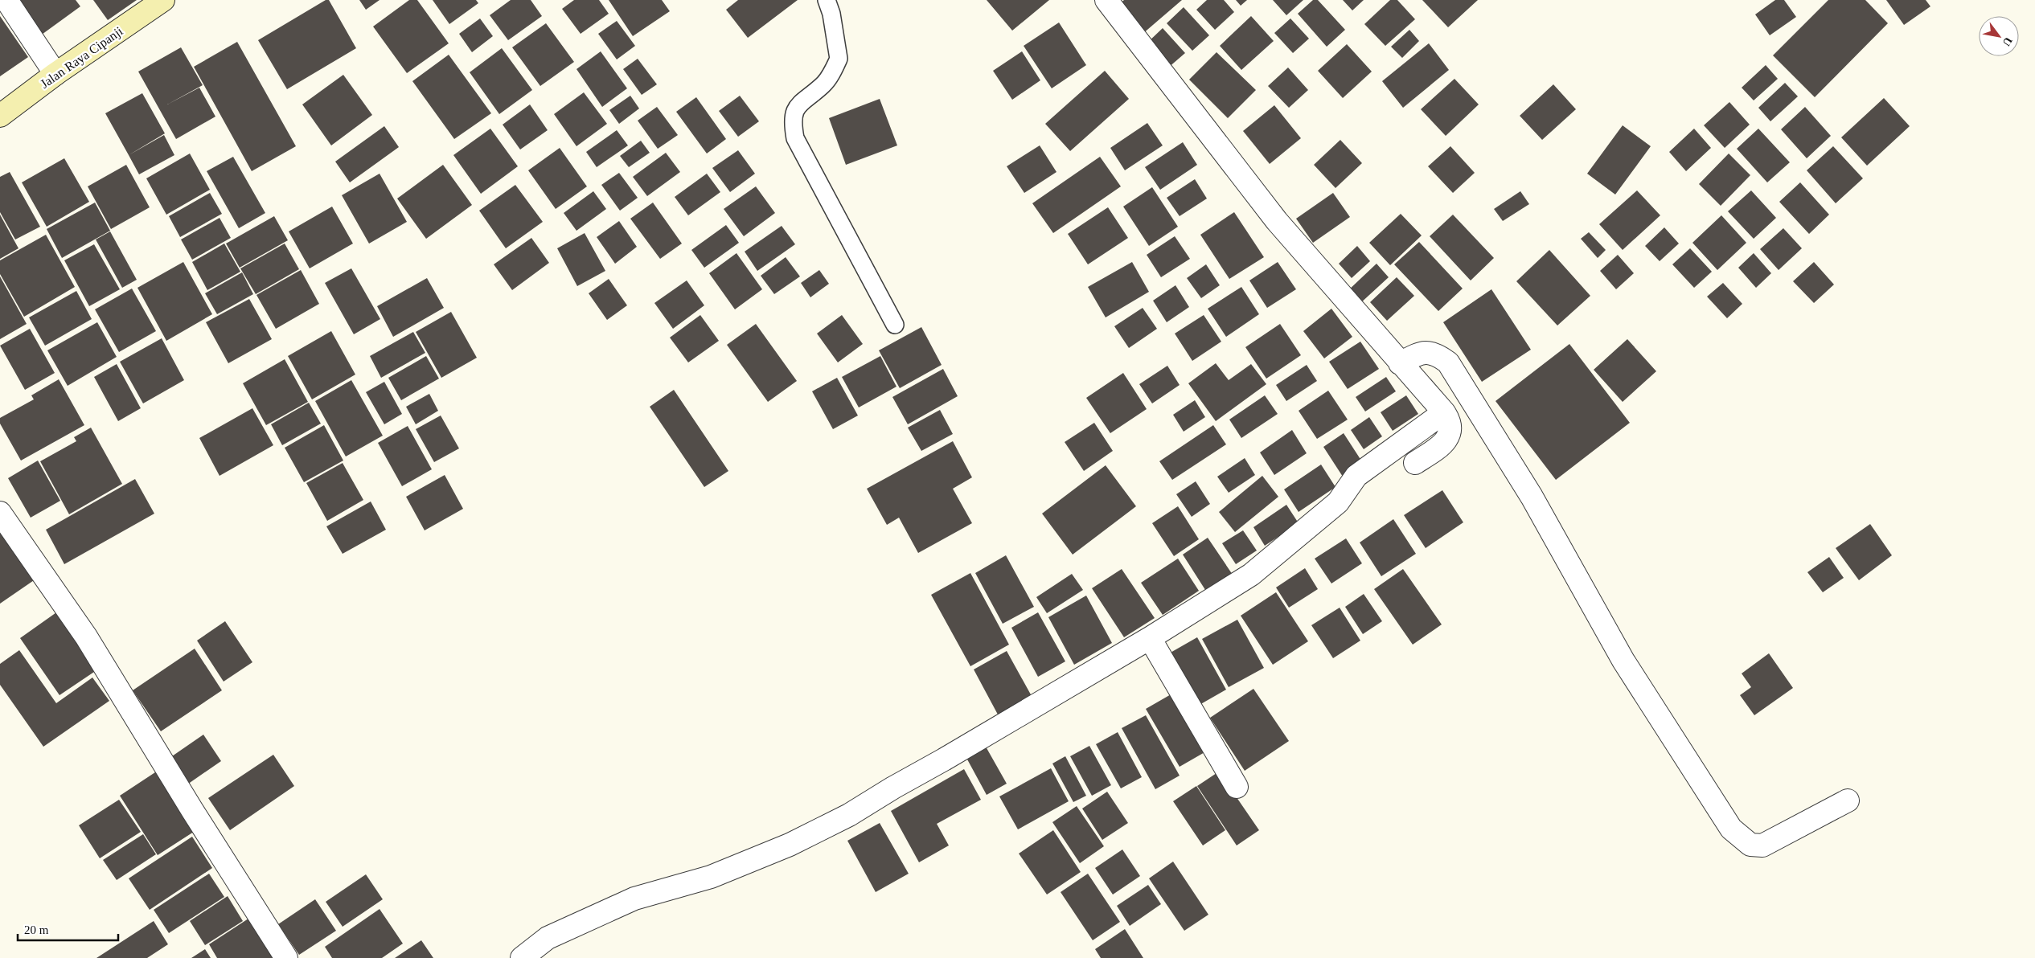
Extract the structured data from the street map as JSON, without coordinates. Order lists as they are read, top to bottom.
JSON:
{
  "streets": {
    "main road": ["Jalan Raya Cipanji"]
  },
  "scale_bar": "20 m",
  "north": "bottom right"
}
